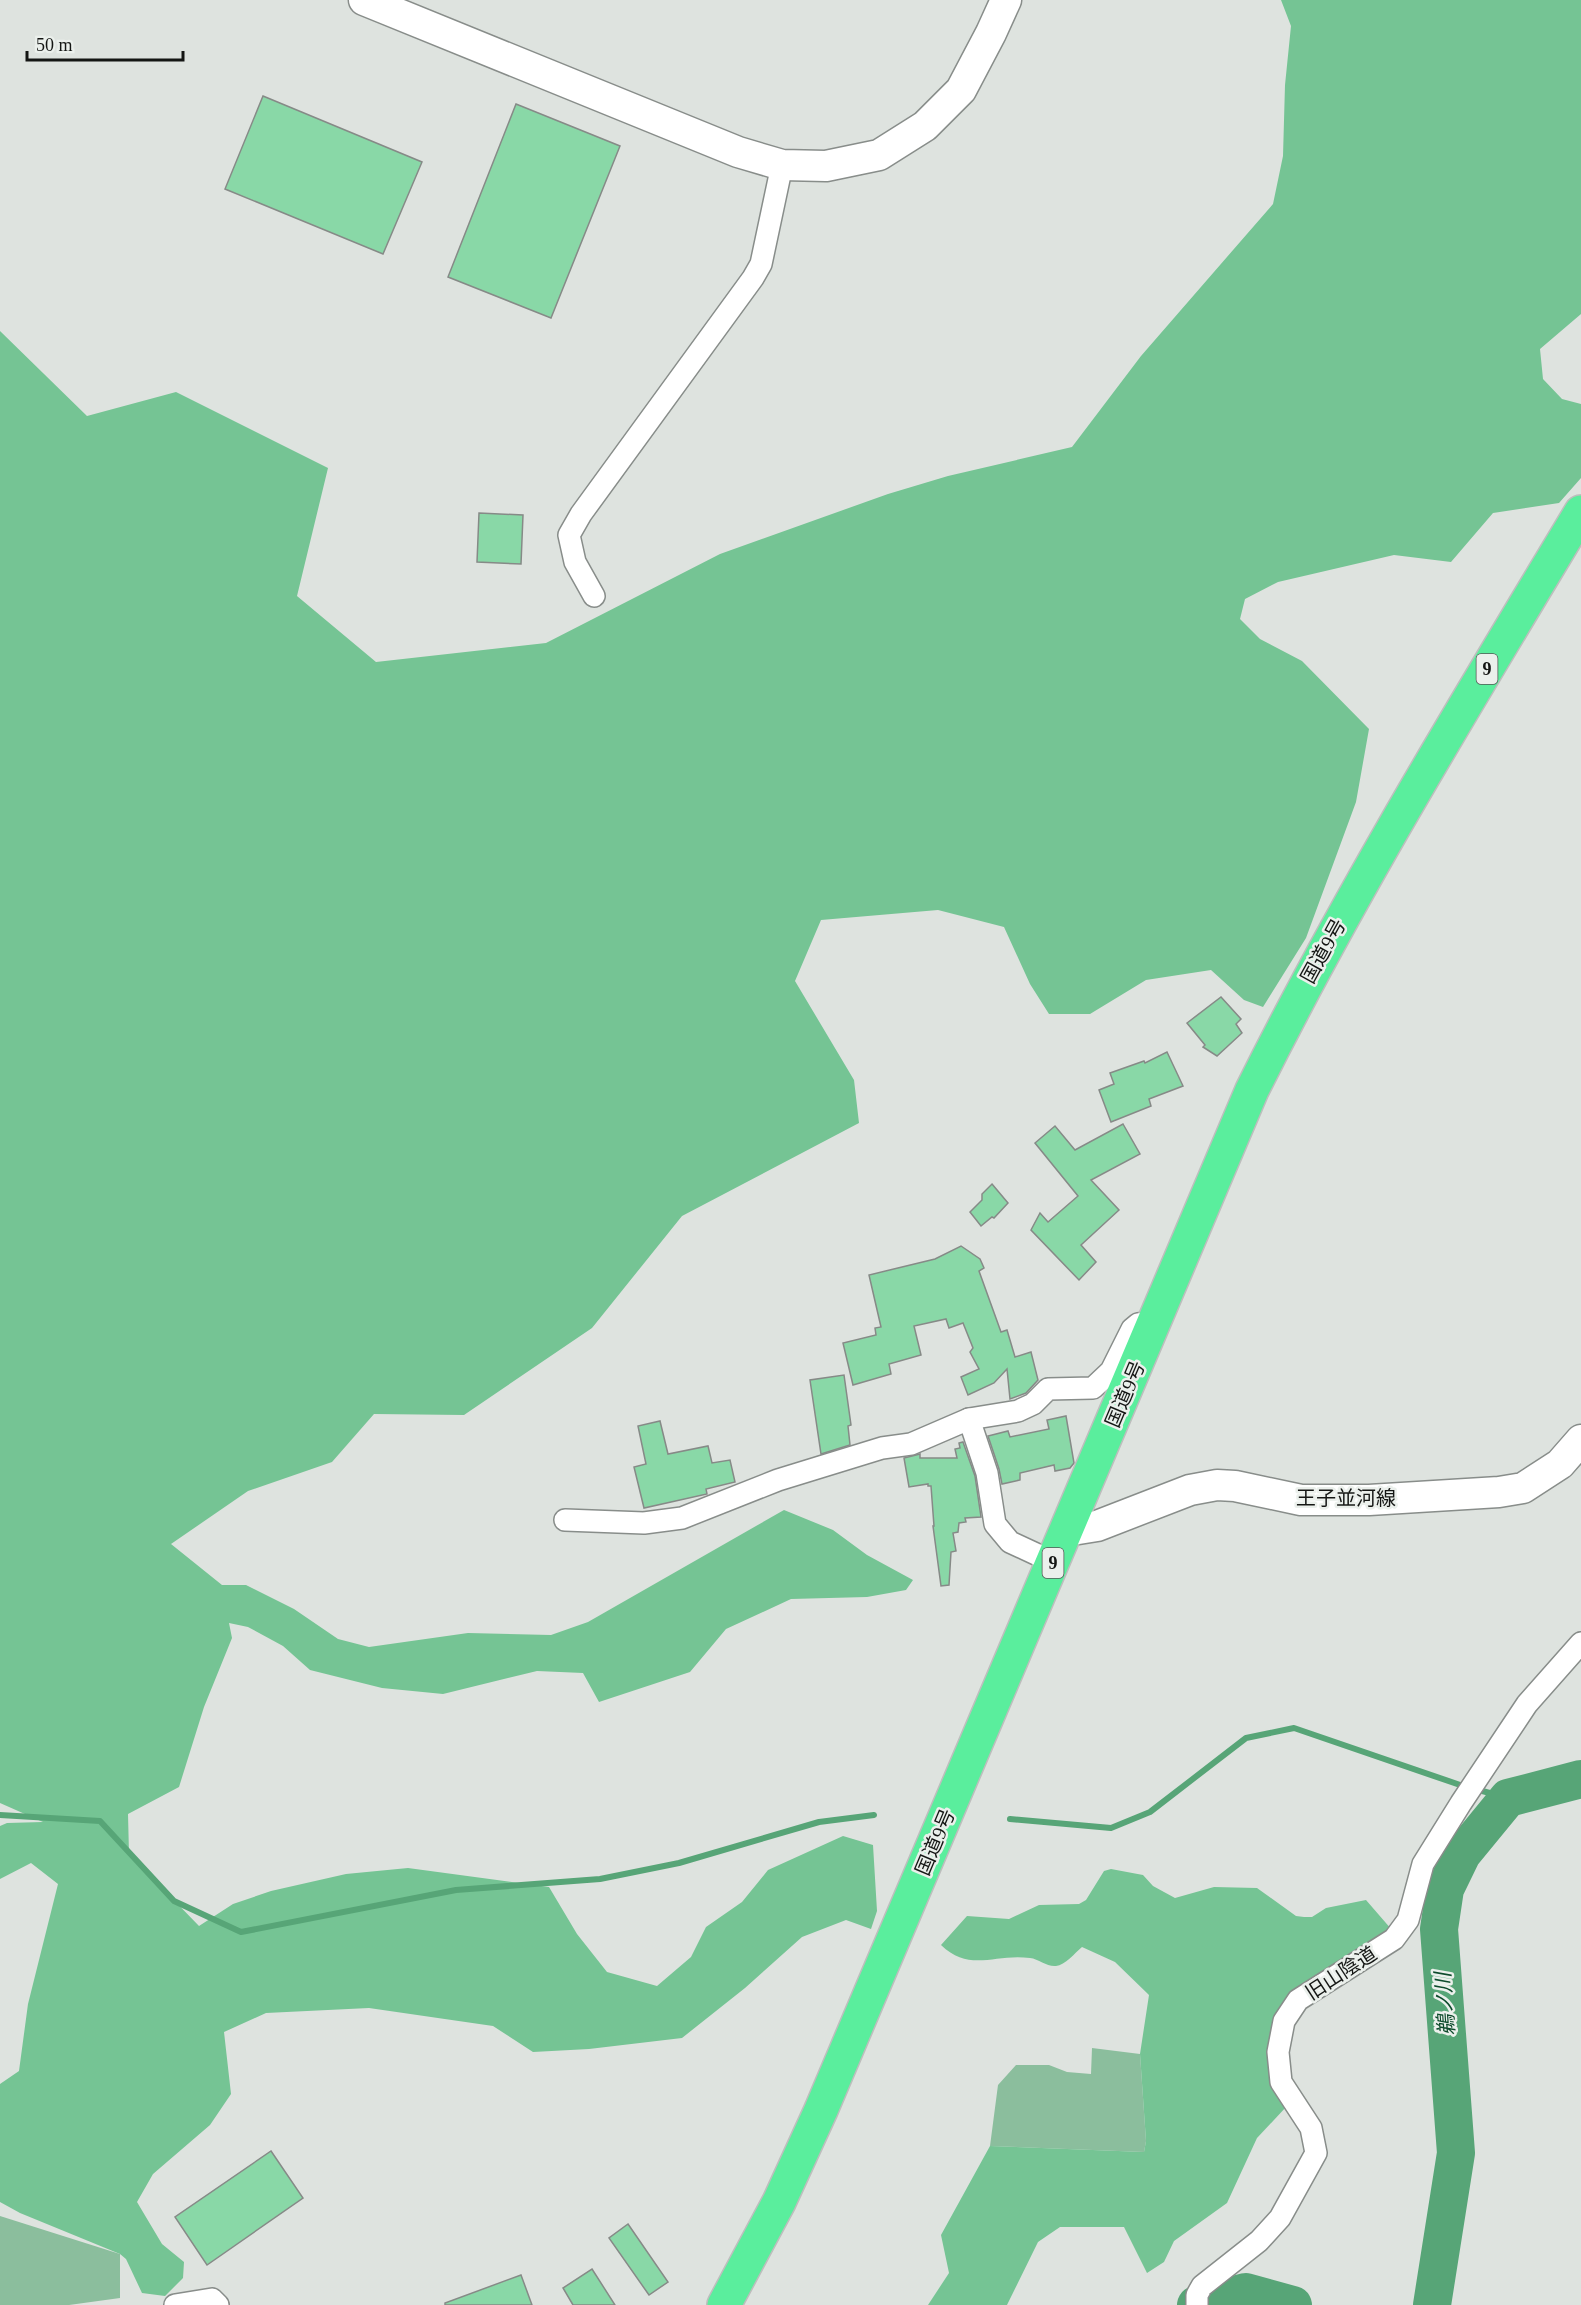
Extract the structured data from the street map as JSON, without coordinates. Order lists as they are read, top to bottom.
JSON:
{
  "streets": {
    "highway": ["9", "国道9号"],
    "street": ["王子並河線", "旧山陰道"]
  },
  "crossings": [
    ["国道9号", "王子並河線"]
  ],
  "water": ["鵜ノ川"],
  "scale_bar": "50 m"
}
